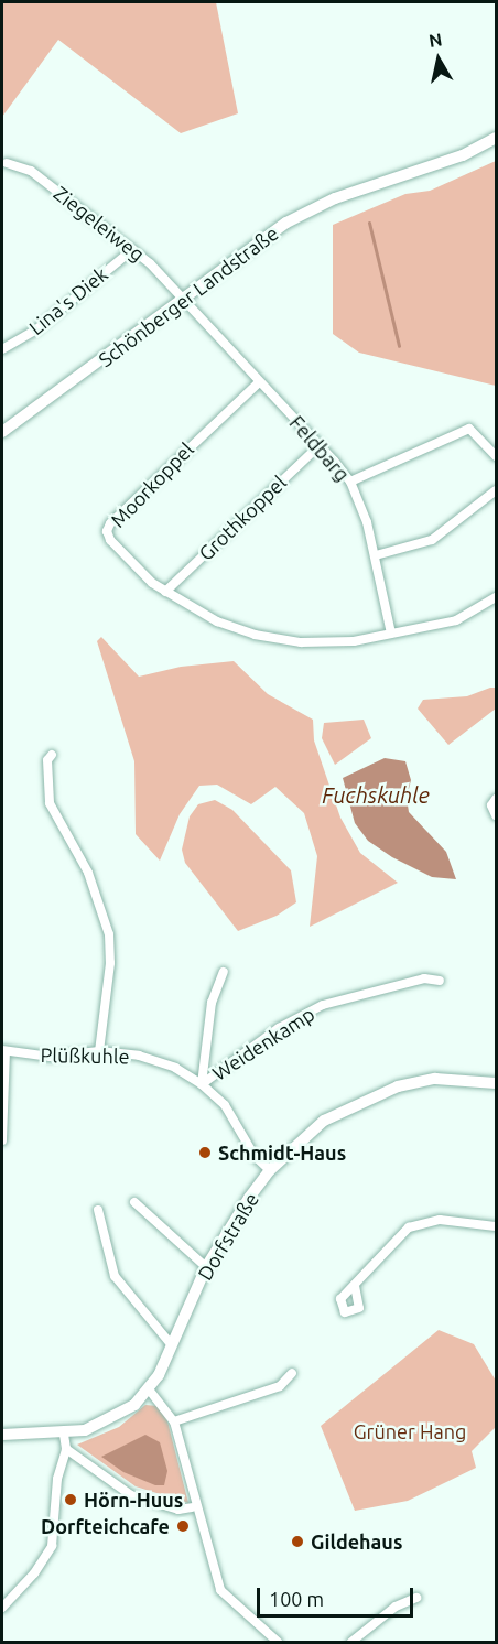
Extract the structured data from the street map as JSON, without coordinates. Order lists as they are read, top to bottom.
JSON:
{
  "streets": {
    "street": [
      "Ziegeleiweg",
      "Schönberger Landstraße",
      "Lina's Diek",
      "Feldbarg",
      "Moorkoppel",
      "Grothkoppel",
      "Weidenkamp",
      "Plüßkuhle",
      "Dorfstraße"
    ]
  },
  "crossings": [
    ["Ziegeleiweg", "Schönberger Landstraße"],
    ["Ziegeleiweg", "Lina's Diek"],
    ["Ziegeleiweg", "Feldbarg"],
    ["Schönberger Landstraße", "Feldbarg"],
    ["Feldbarg", "Moorkoppel"],
    ["Feldbarg", "Grothkoppel"],
    ["Moorkoppel", "Grothkoppel"],
    ["Weidenkamp", "Plüßkuhle"],
    ["Plüßkuhle", "Dorfstraße"]
  ],
  "water": ["Fuchskuhle"],
  "parks": ["Grüner Hang"],
  "places": [
    "Schmidt-Haus",
    "Hörn-Huus",
    "Dorfteichcafe",
    "Gildehaus"
  ],
  "scale_bar": "100 m",
  "north": "top"
}
